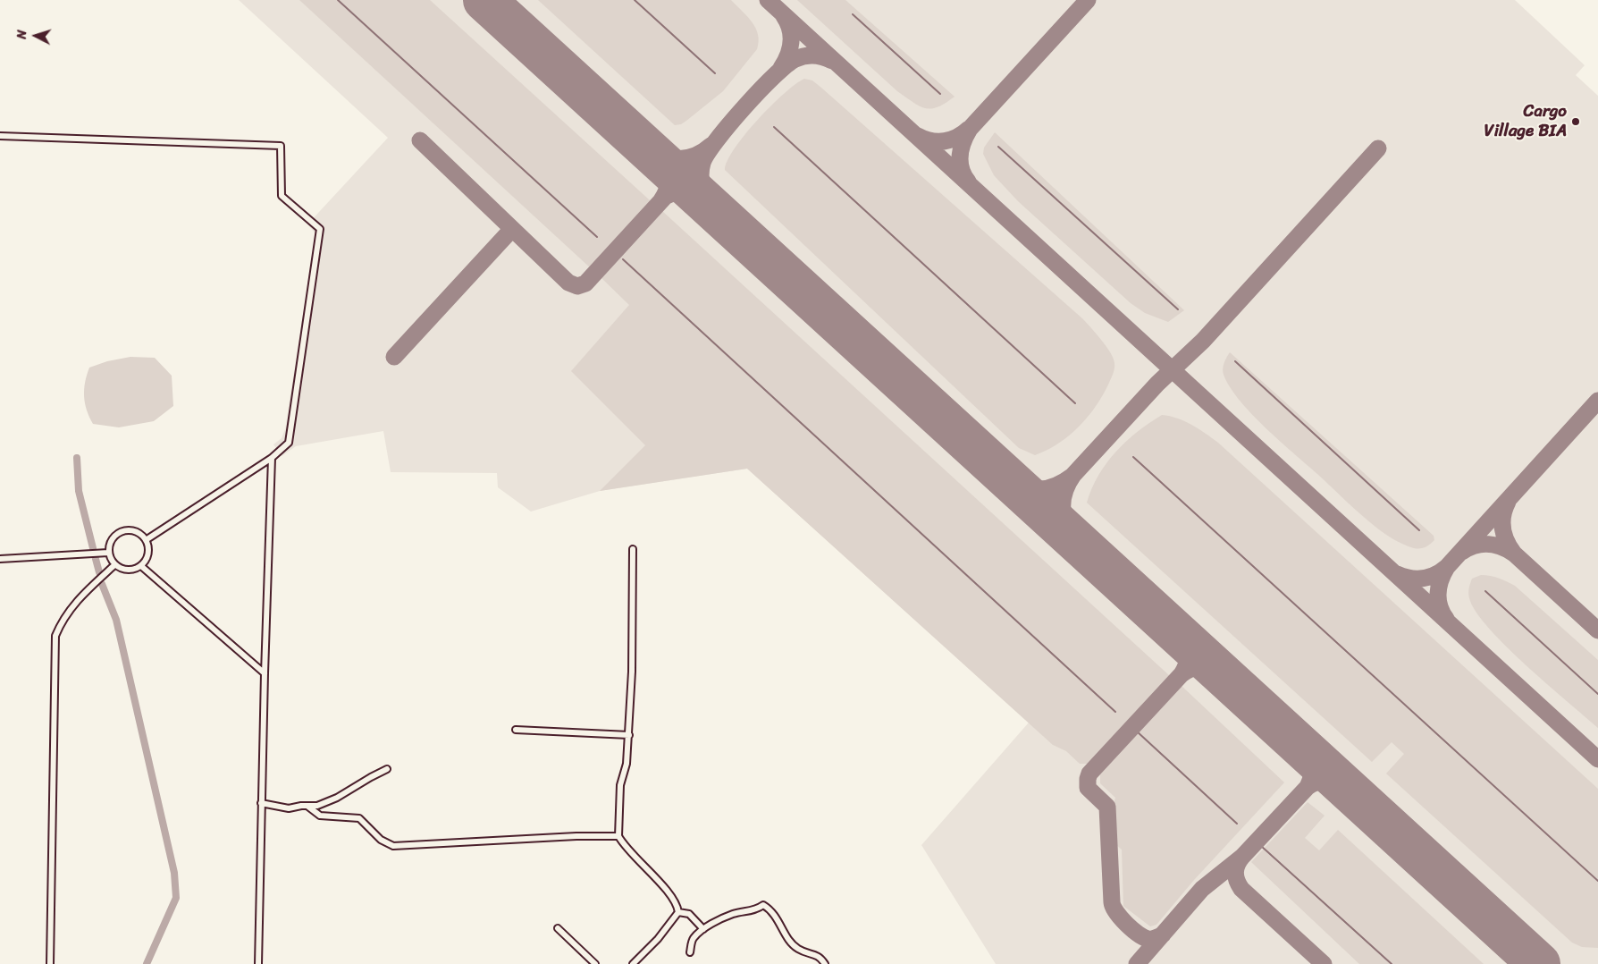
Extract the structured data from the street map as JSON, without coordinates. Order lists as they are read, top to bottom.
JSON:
{
  "places": ["Cargo Village BIA"],
  "north": "left"
}
